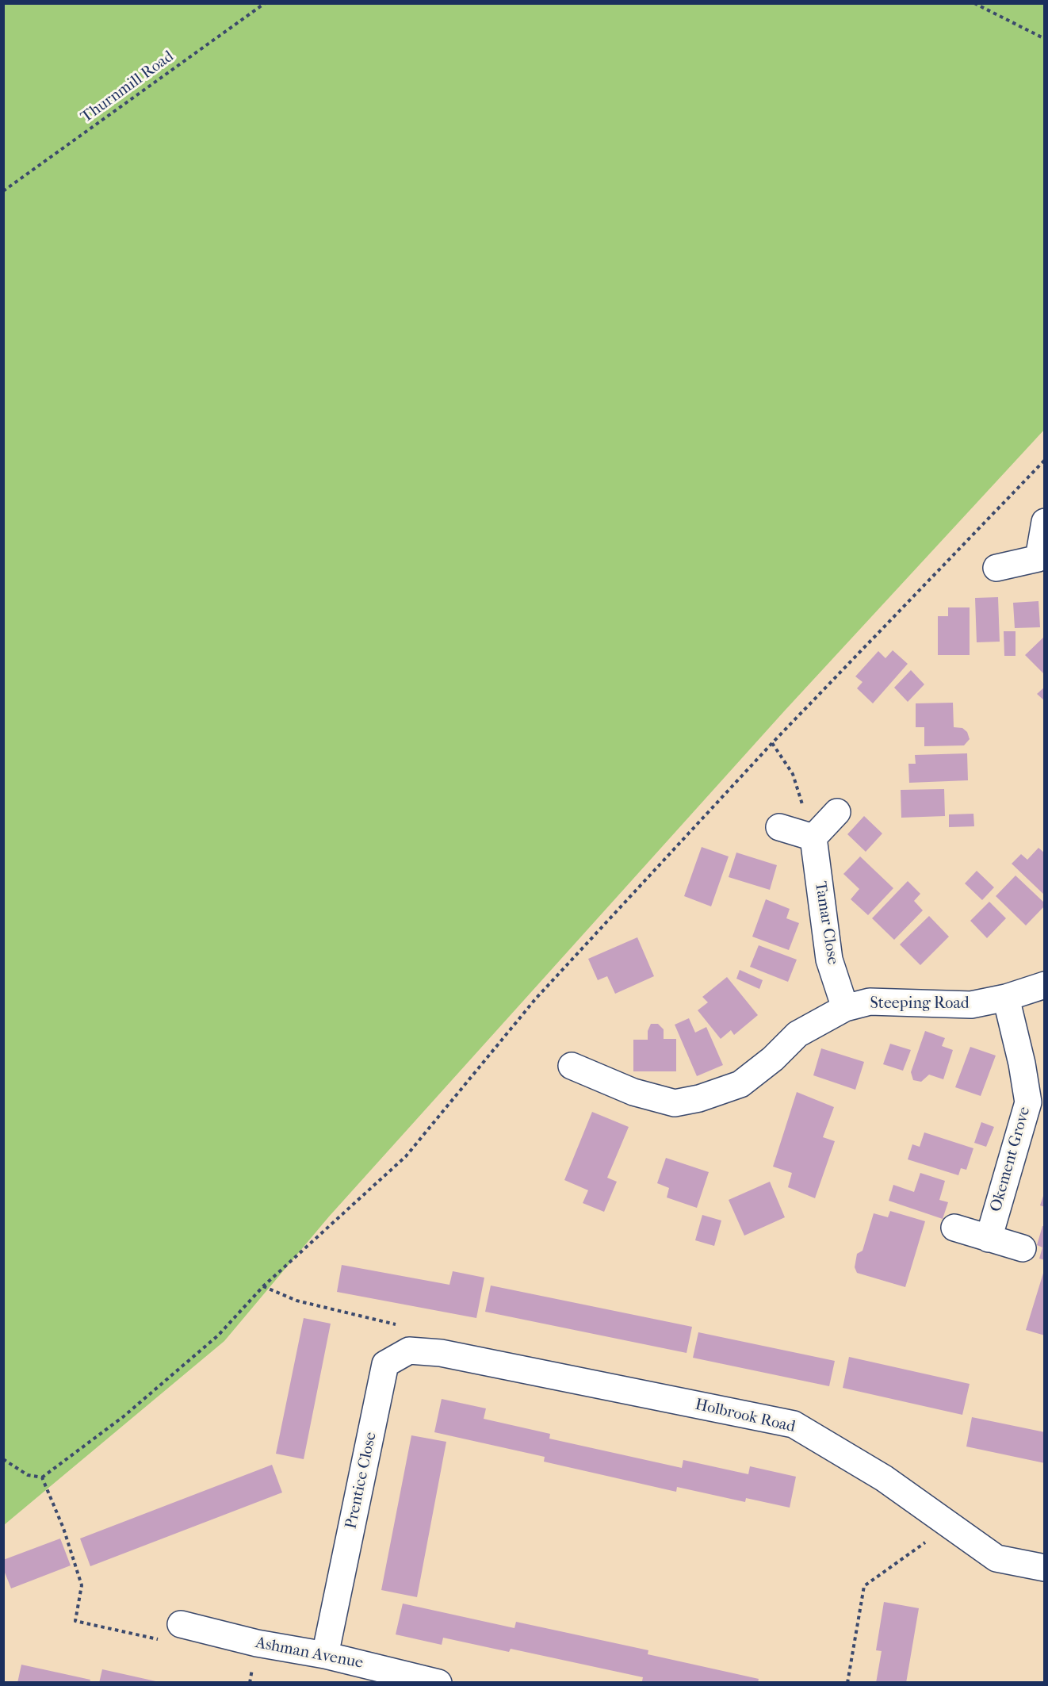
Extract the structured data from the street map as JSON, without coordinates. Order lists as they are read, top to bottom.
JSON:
{
  "streets": {
    "street": [
      "Tamar Close",
      "Steeping Road",
      "Okement Grove",
      "Holbrook Road",
      "Prentice Close",
      "Ashman Avenue"
    ],
    "path": ["Thurnmill Road"]
  },
  "crossings": [
    ["Tamar Close", "Steeping Road"],
    ["Steeping Road", "Okement Grove"],
    ["Holbrook Road", "Prentice Close"],
    ["Prentice Close", "Ashman Avenue"]
  ]
}
